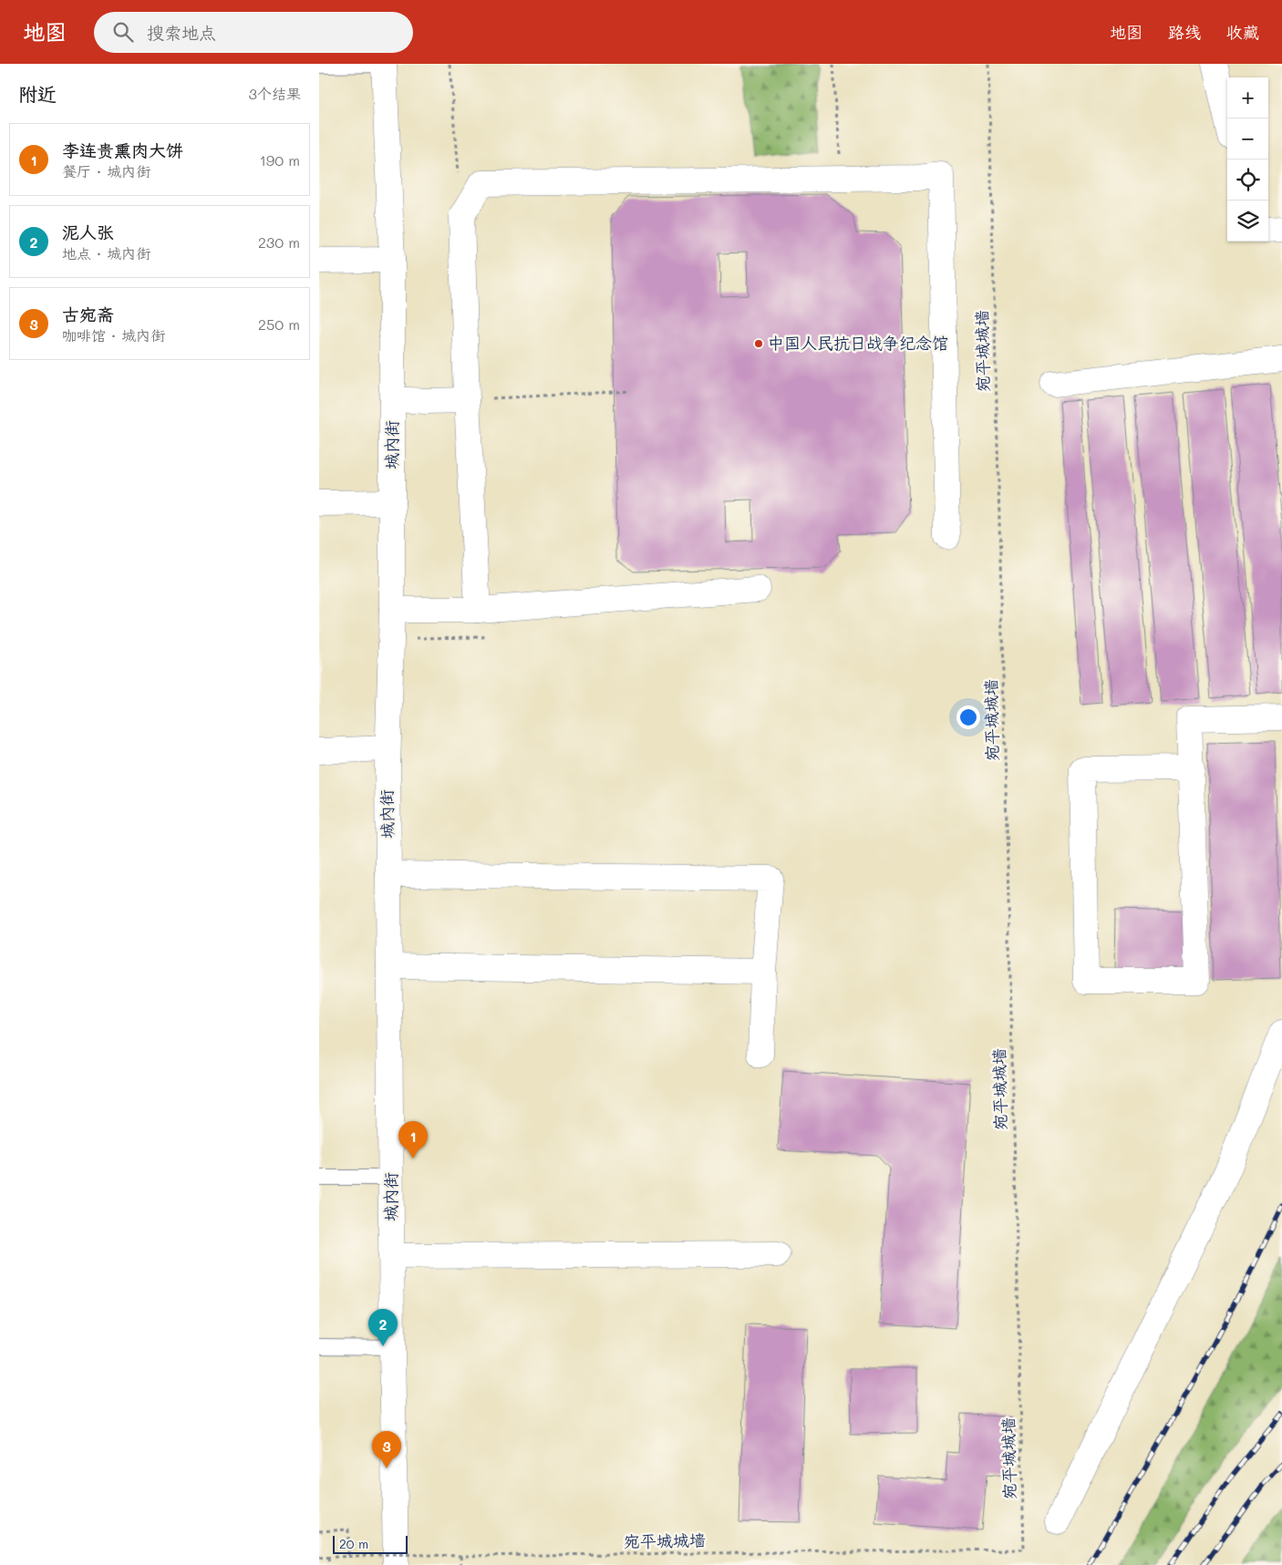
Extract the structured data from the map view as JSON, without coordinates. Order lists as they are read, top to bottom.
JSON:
{
  "streets": {
    "street": ["城内街"],
    "path": ["宛平城城墙"]
  },
  "places": ["中国人民抗日战争纪念馆"],
  "scale_bar": "20 m",
  "page": {
    "header": "地图",
    "search": "搜索地点",
    "nav": ["地图", "路线", "收藏"],
    "heading": ["附近", "3个结果"],
    "map_buttons": ["+", "−"],
    "list": [
      {
        "mark": "1",
        "name": "李连贵熏肉大饼",
        "note": "餐厅 · 城内街",
        "value": "190 m"
      },
      {
        "mark": "2",
        "name": "泥人张",
        "note": "地点 · 城内街",
        "value": "230 m"
      },
      {
        "mark": "3",
        "name": "古宛斋",
        "note": "咖啡馆 · 城内街",
        "value": "250 m"
      }
    ],
    "pins": ["1", "2", "3"],
    "scale": "20 m"
  }
}
